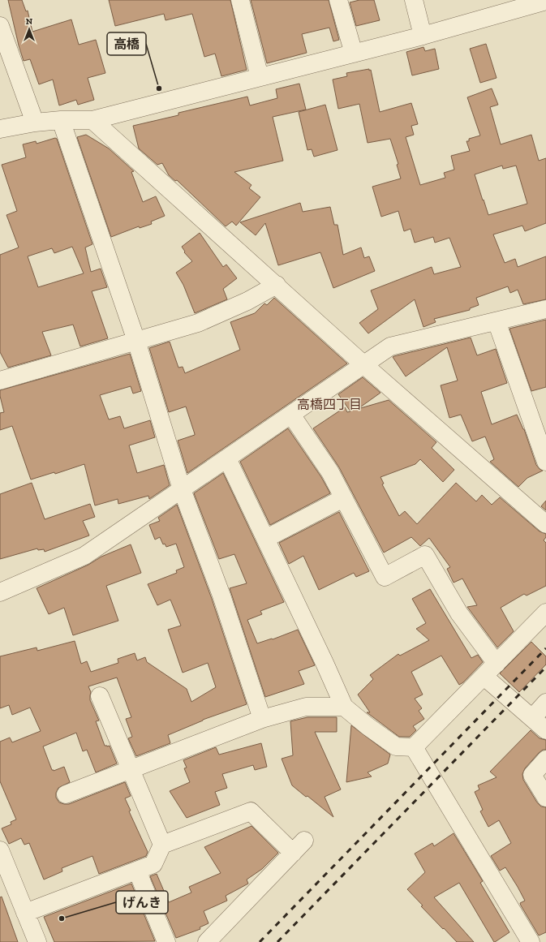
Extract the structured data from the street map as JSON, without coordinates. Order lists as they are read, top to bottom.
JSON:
{
  "districts": ["高橋四丁目"],
  "places": ["高橋", "げんき"],
  "north": "top"
}
